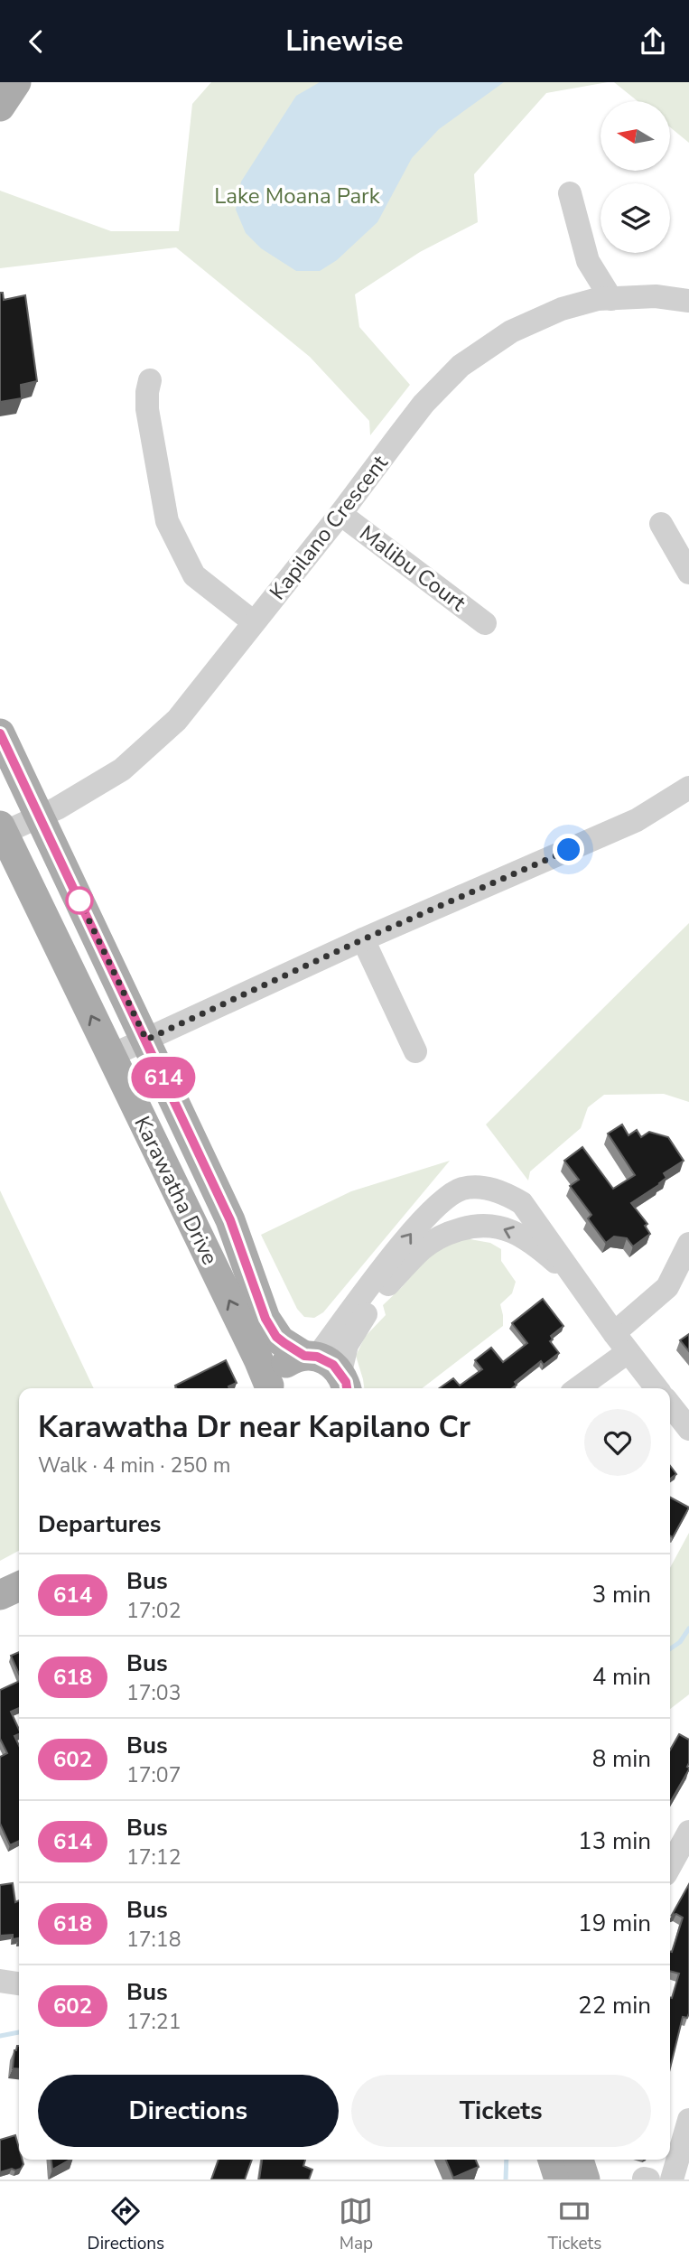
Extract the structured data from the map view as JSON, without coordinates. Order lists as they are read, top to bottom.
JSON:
{
  "streets": {
    "main road": ["Karawatha Drive"],
    "street": ["Kapilano Crescent", "Malibu Court"]
  },
  "crossings": [
    ["Kapilano Crescent", "Malibu Court"],
    ["Kapilano Crescent", "Karawatha Drive"]
  ],
  "parks": ["Lake Moana Park"],
  "lines": ["bus line 614"],
  "north": "left",
  "page": {
    "header": "Linewise",
    "on_map": "614",
    "heading": [
      ["Karawatha Dr near Kapilano Cr", "Walk · 4 min · 250 m"],
      "Departures"
    ],
    "list": [
      {
        "mark": "614",
        "name": "Bus",
        "note": "17:02",
        "value": "3 min"
      },
      {
        "mark": "618",
        "name": "Bus",
        "note": "17:03",
        "value": "4 min"
      },
      {
        "mark": "602",
        "name": "Bus",
        "note": "17:07",
        "value": "8 min"
      },
      {
        "mark": "614",
        "name": "Bus",
        "note": "17:12",
        "value": "13 min"
      },
      {
        "mark": "618",
        "name": "Bus",
        "note": "17:18",
        "value": "19 min"
      },
      {
        "mark": "602",
        "name": "Bus",
        "note": "17:21",
        "value": "22 min"
      }
    ],
    "buttons": ["Directions", "Tickets"],
    "tabs": ["Directions", "Map", "Tickets"]
  }
}
